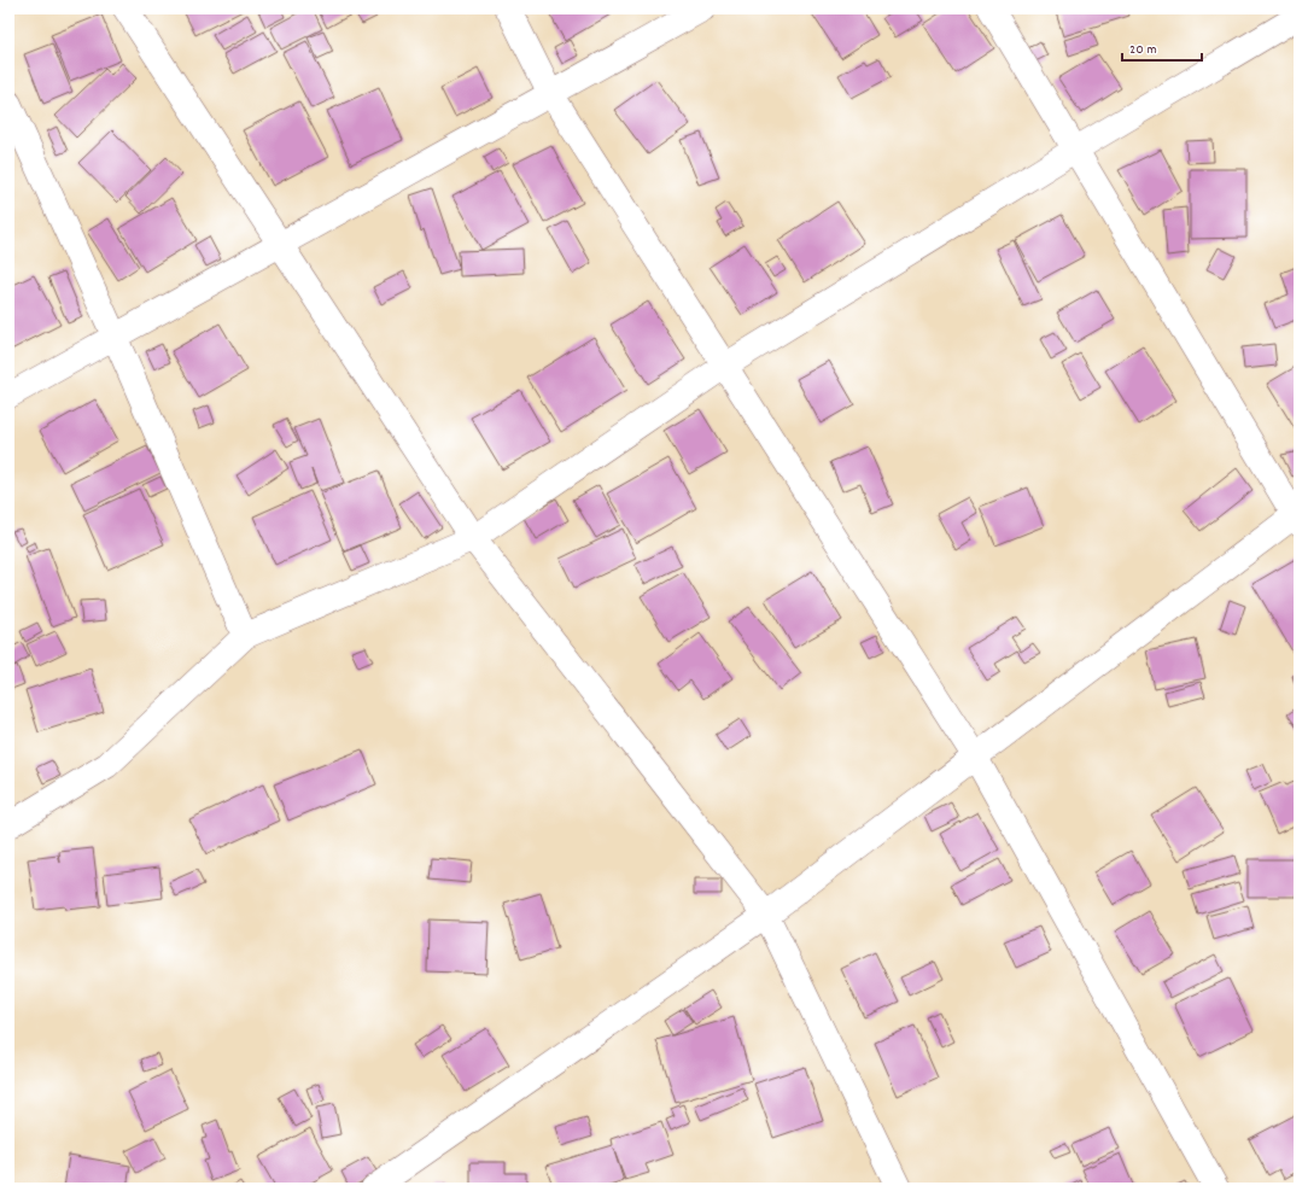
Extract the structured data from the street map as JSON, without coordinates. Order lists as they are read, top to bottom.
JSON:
{
  "scale_bar": "20 m"
}
